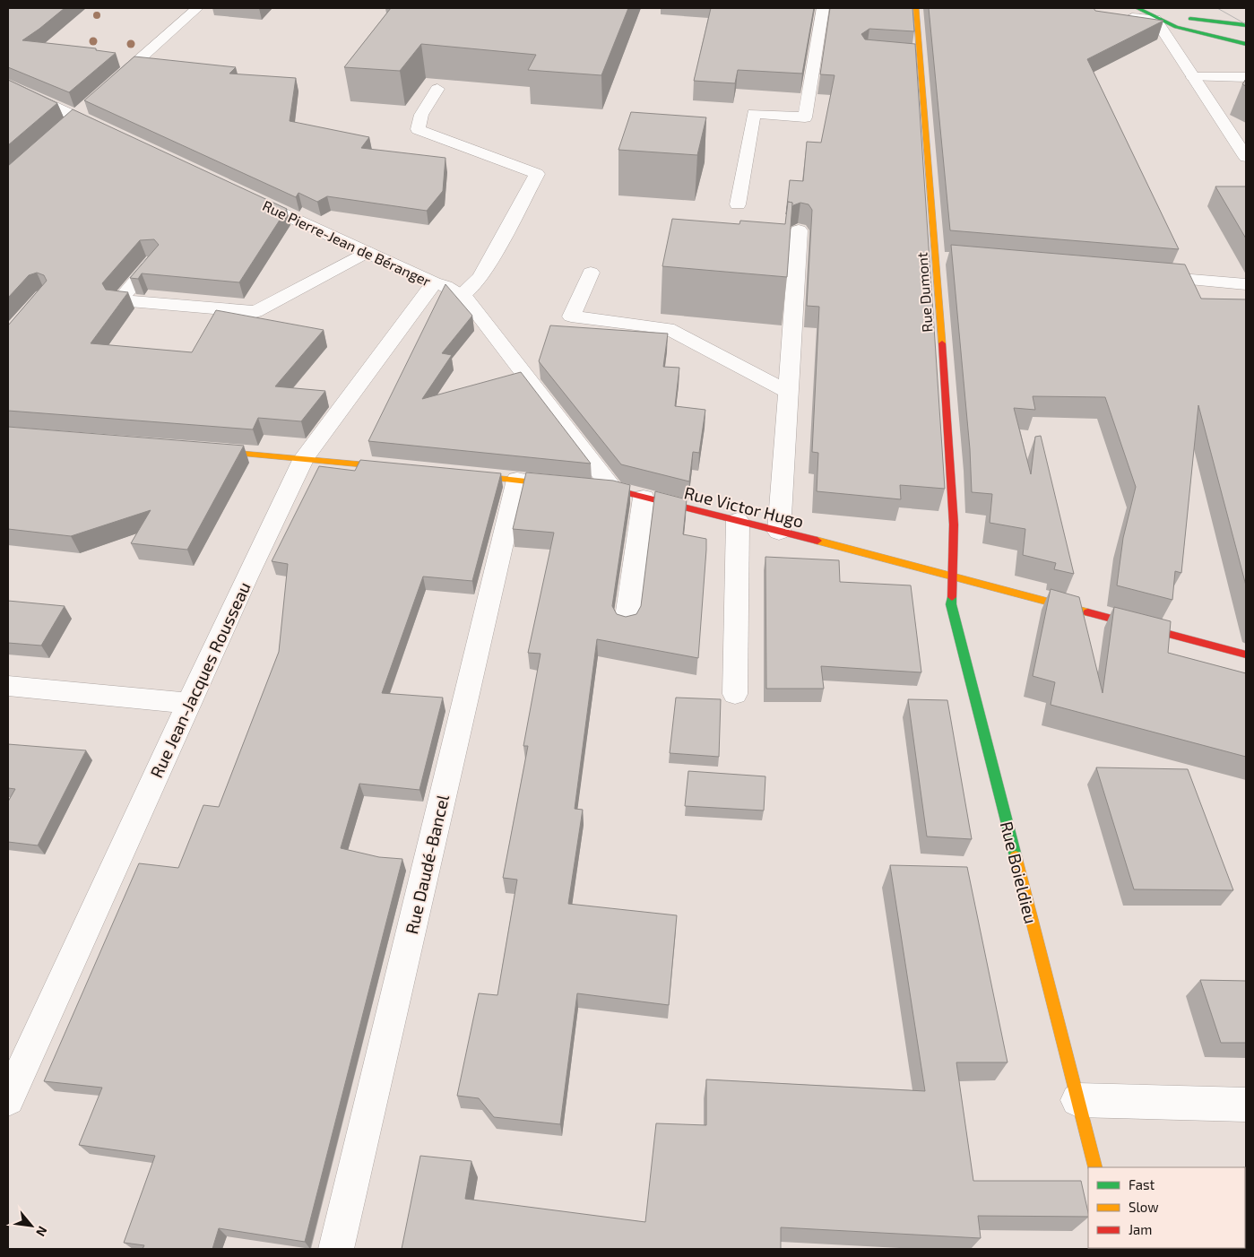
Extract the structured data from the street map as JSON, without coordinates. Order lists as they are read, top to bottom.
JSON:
{
  "streets": {
    "street": [
      "Rue Pierre-Jean de Béranger",
      "Rue Dumont",
      "Rue Victor Hugo",
      "Rue Jean-Jacques Rousseau",
      "Rue Daudé-Bancel",
      "Rue Boieldieu"
    ]
  },
  "crossings": [
    ["Rue Pierre-Jean de Béranger", "Rue Victor Hugo"],
    ["Rue Pierre-Jean de Béranger", "Rue Jean-Jacques Rousseau"],
    ["Rue Dumont", "Rue Victor Hugo"],
    ["Rue Dumont", "Rue Boieldieu"],
    ["Rue Victor Hugo", "Rue Boieldieu"]
  ],
  "legend": ["Fast", "Slow", "Jam"],
  "north": "bottom right"
}
